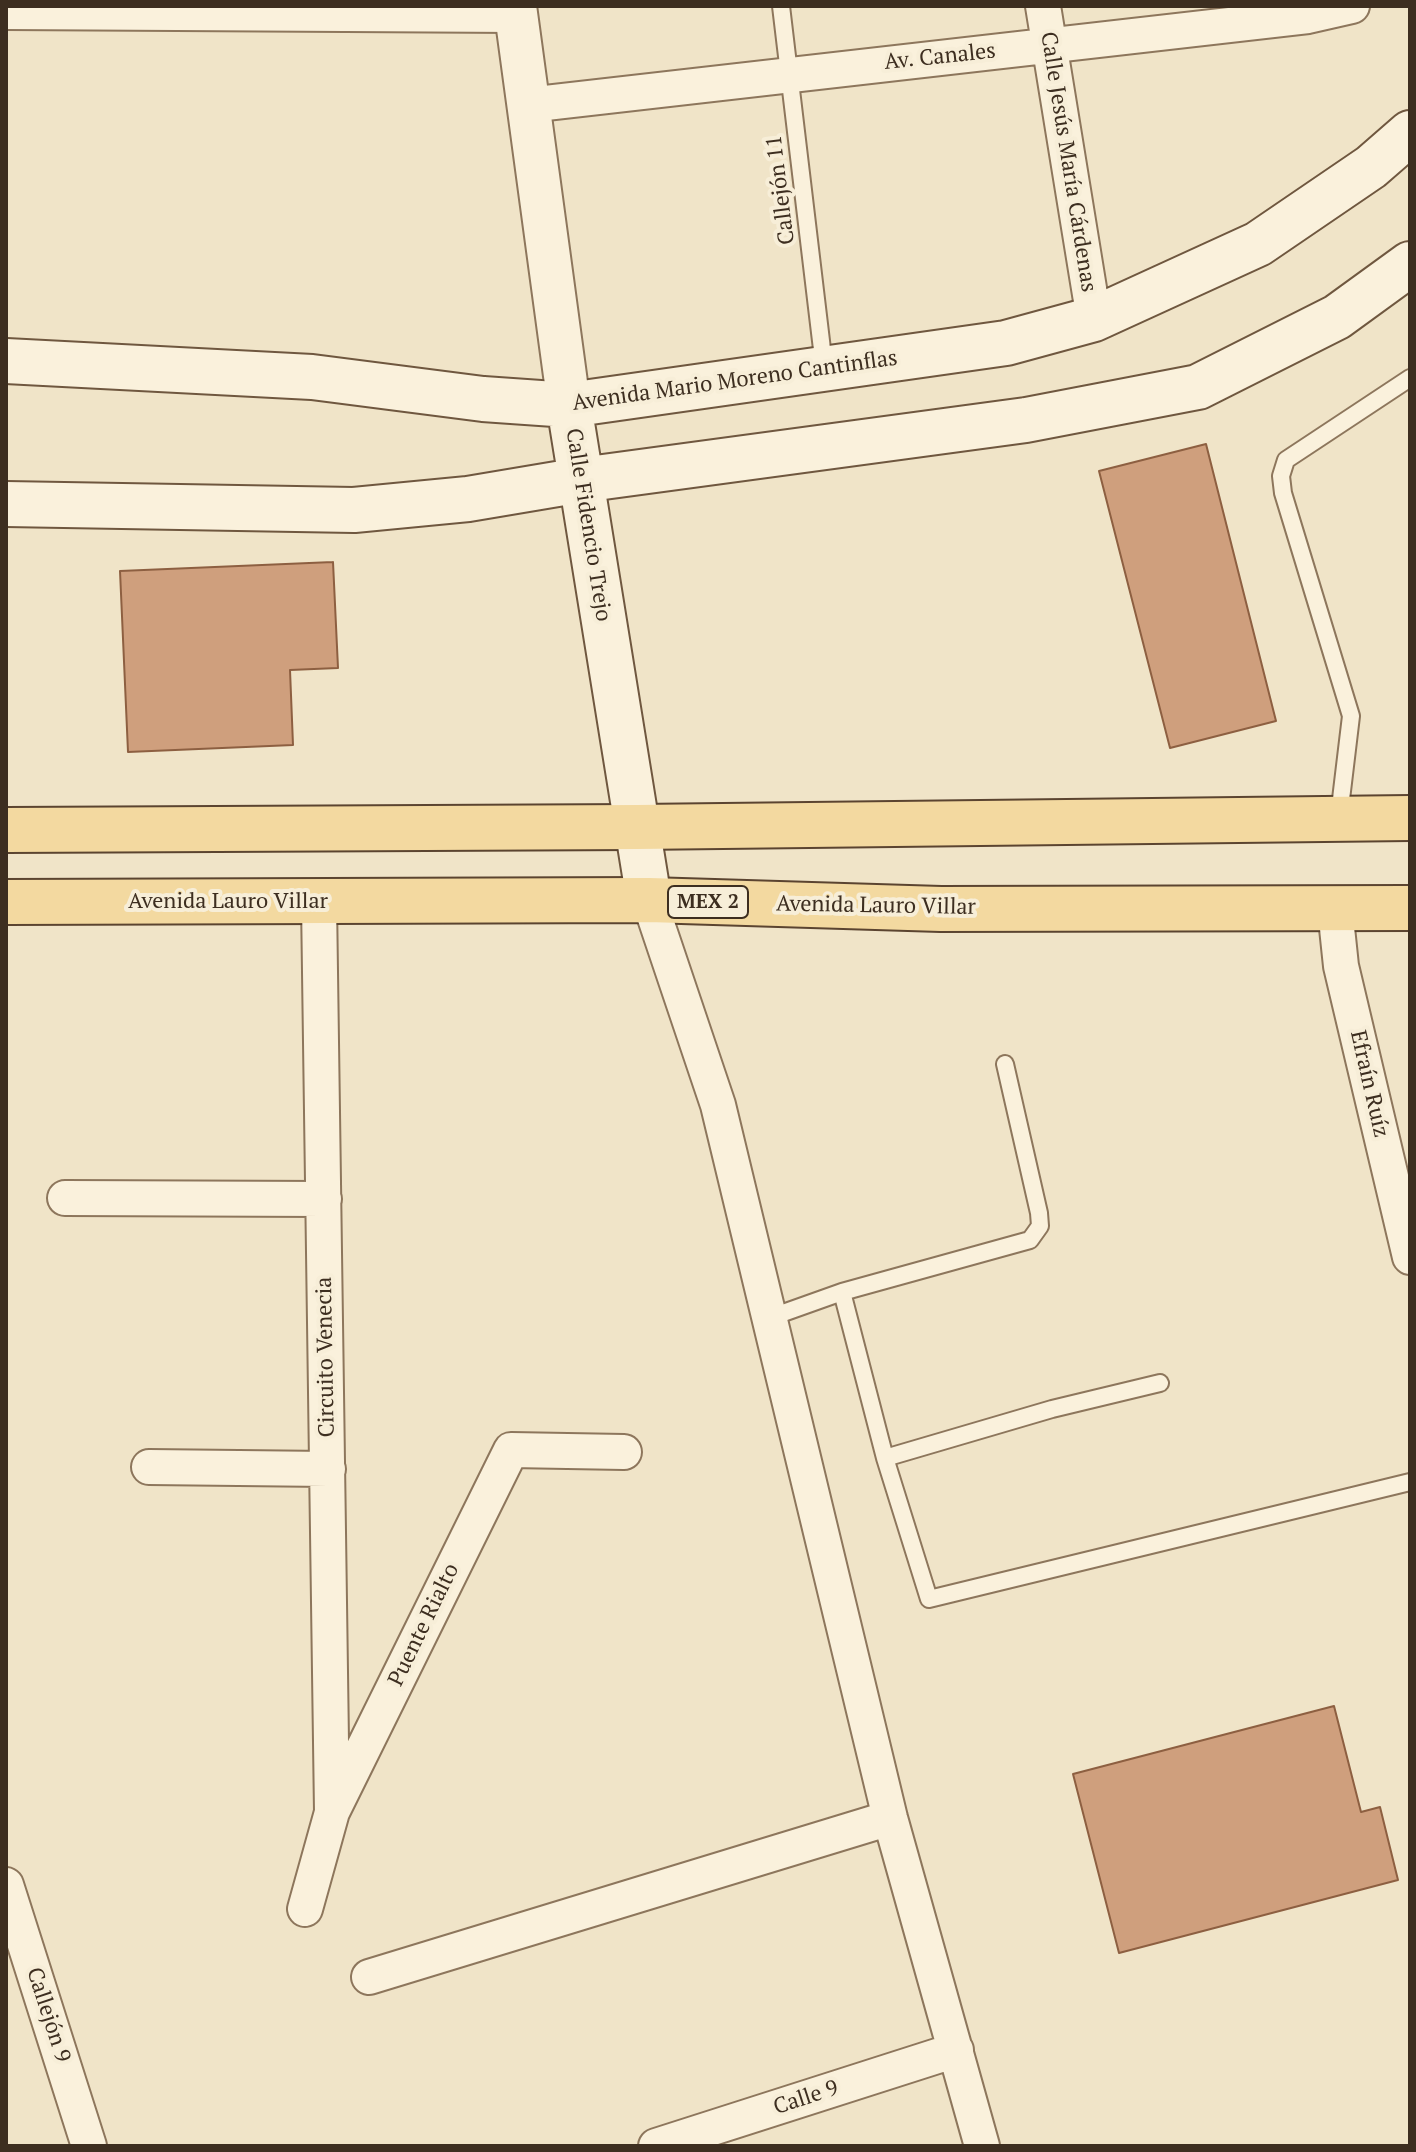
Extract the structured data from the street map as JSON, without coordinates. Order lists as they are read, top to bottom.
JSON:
{
  "streets": {
    "main road": [
      "Avenida Mario Moreno Cantinflas",
      "Calle Fidencio Trejo",
      "Avenida Lauro Villar",
      "MEX 2"
    ],
    "street": [
      "Av. Canales",
      "Calle Jesús María Cárdenas",
      "Efraín Ruíz",
      "Circuito Venecia",
      "Puente Rialto",
      "Callejón 9",
      "Calle 9"
    ],
    "lane": ["Callejón 11"]
  },
  "crossings": [
    ["Av. Canales", "Calle Jesús María Cárdenas"],
    ["Av. Canales", "Callejón 11"],
    ["Av. Canales", "Calle Fidencio Trejo"],
    ["Calle Jesús María Cárdenas", "Avenida Mario Moreno Cantinflas"],
    ["Callejón 11", "Avenida Mario Moreno Cantinflas"],
    ["Avenida Mario Moreno Cantinflas", "Calle Fidencio Trejo"],
    ["Calle Fidencio Trejo", "Avenida Lauro Villar"],
    ["Avenida Lauro Villar", "Efraín Ruíz"],
    ["Avenida Lauro Villar", "Circuito Venecia"],
    ["Circuito Venecia", "Puente Rialto"]
  ]
}
